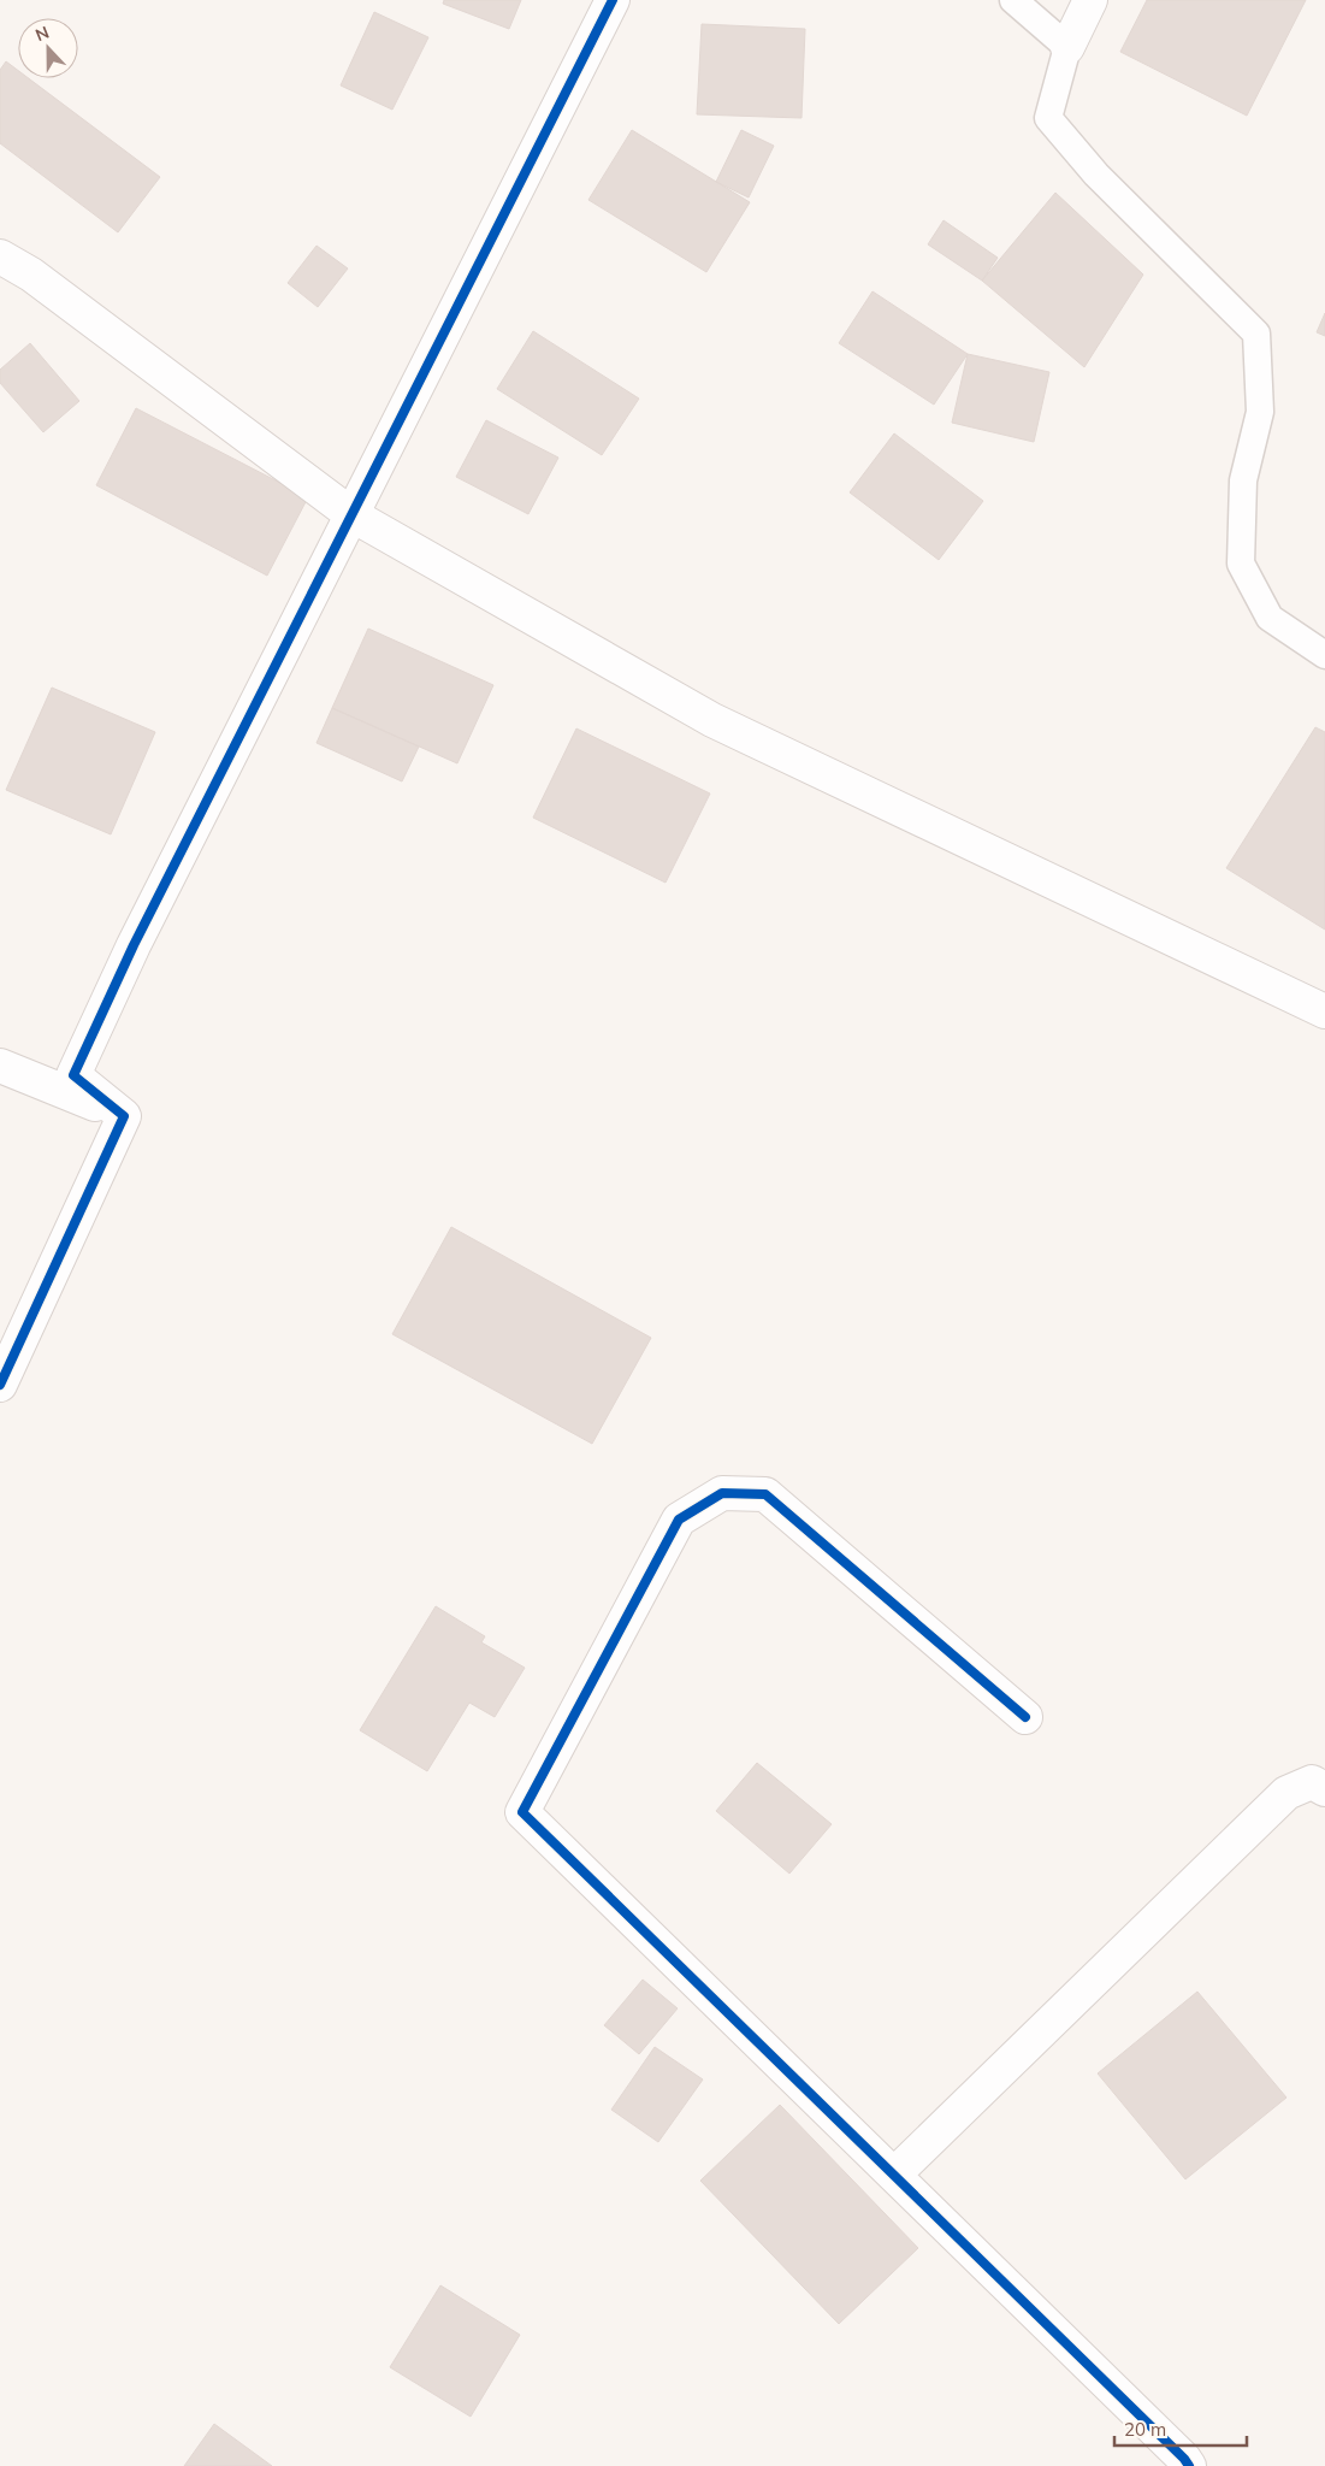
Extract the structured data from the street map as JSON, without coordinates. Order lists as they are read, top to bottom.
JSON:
{
  "scale_bar": "20 m",
  "north": "top"
}
